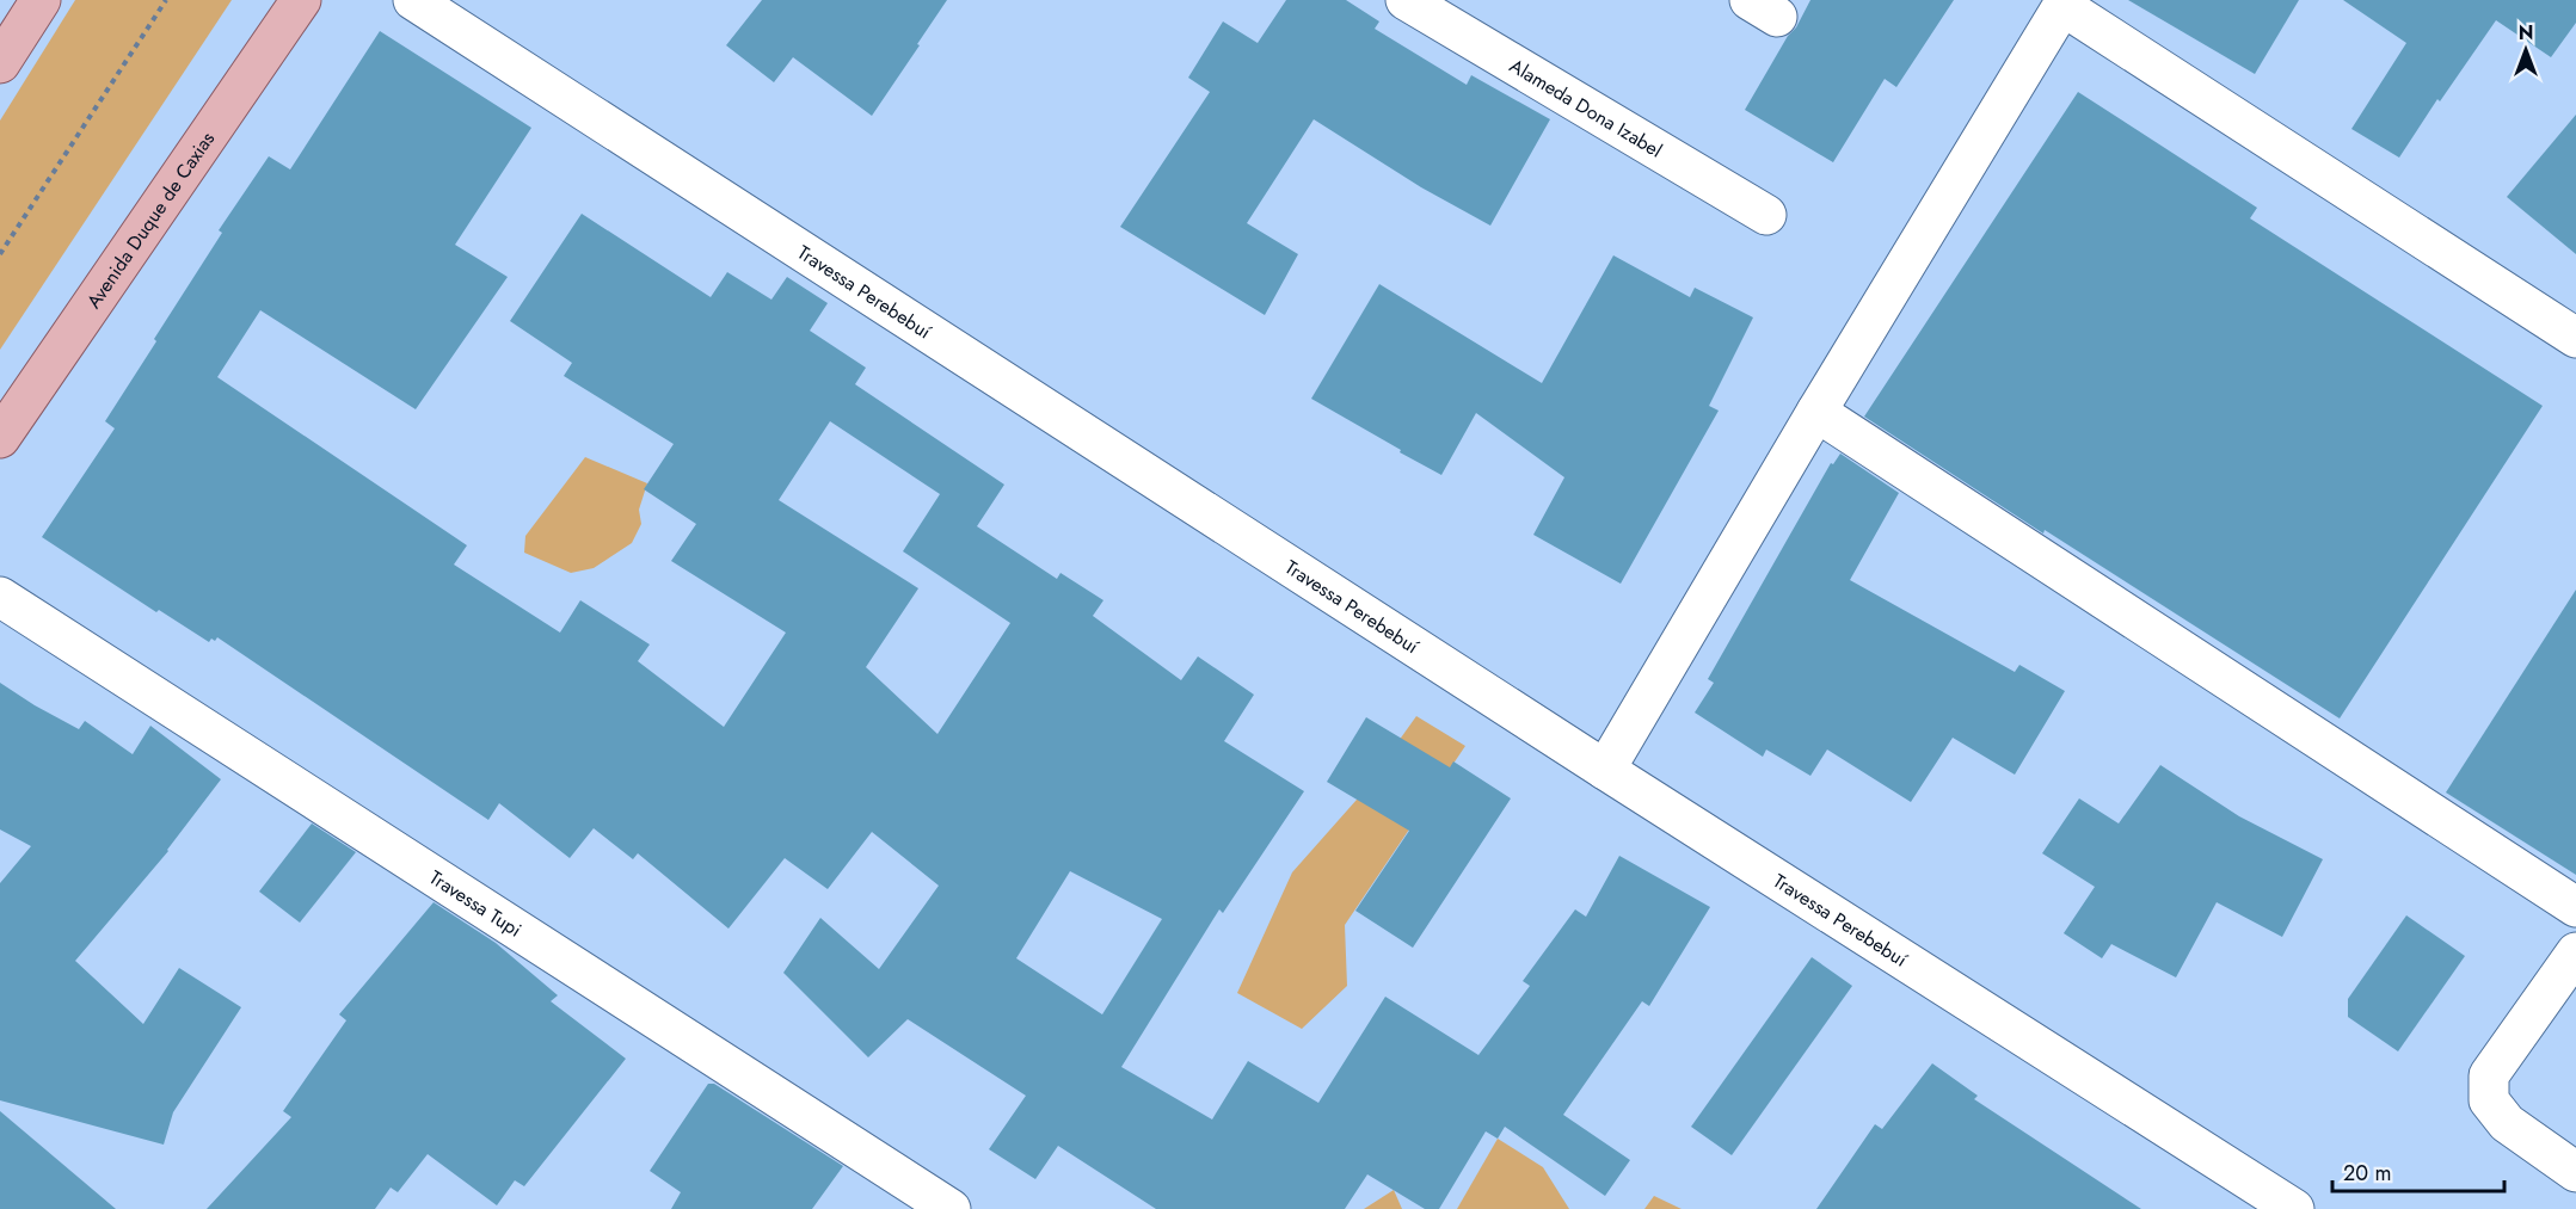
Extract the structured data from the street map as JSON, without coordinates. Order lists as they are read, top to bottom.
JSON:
{
  "streets": {
    "main road": ["Avenida Duque de Caxias"],
    "street": ["Alameda Dona Izabel", "Travessa Perebebuí", "Travessa Tupi"]
  },
  "scale_bar": "20 m",
  "north": "top"
}
